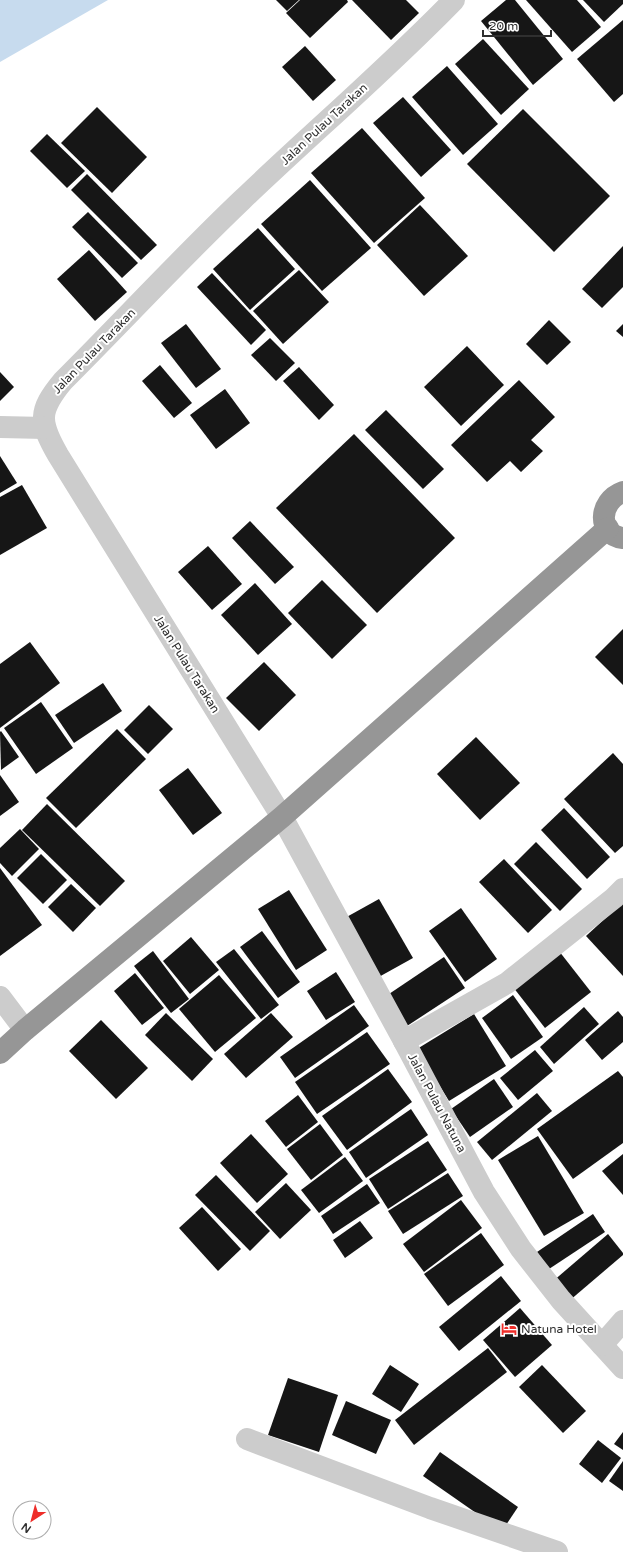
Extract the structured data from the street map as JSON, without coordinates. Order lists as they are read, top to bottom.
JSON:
{
  "streets": {
    "street": ["Jalan Pulau Tarakan", "Jalan Pulau Natuna"]
  },
  "crossings": [
    ["Jalan Pulau Tarakan", "Jalan Pulau Natuna"]
  ],
  "places": {
    "hotel": ["Natuna Hotel"]
  },
  "scale_bar": "20 m",
  "north": "bottom left"
}
